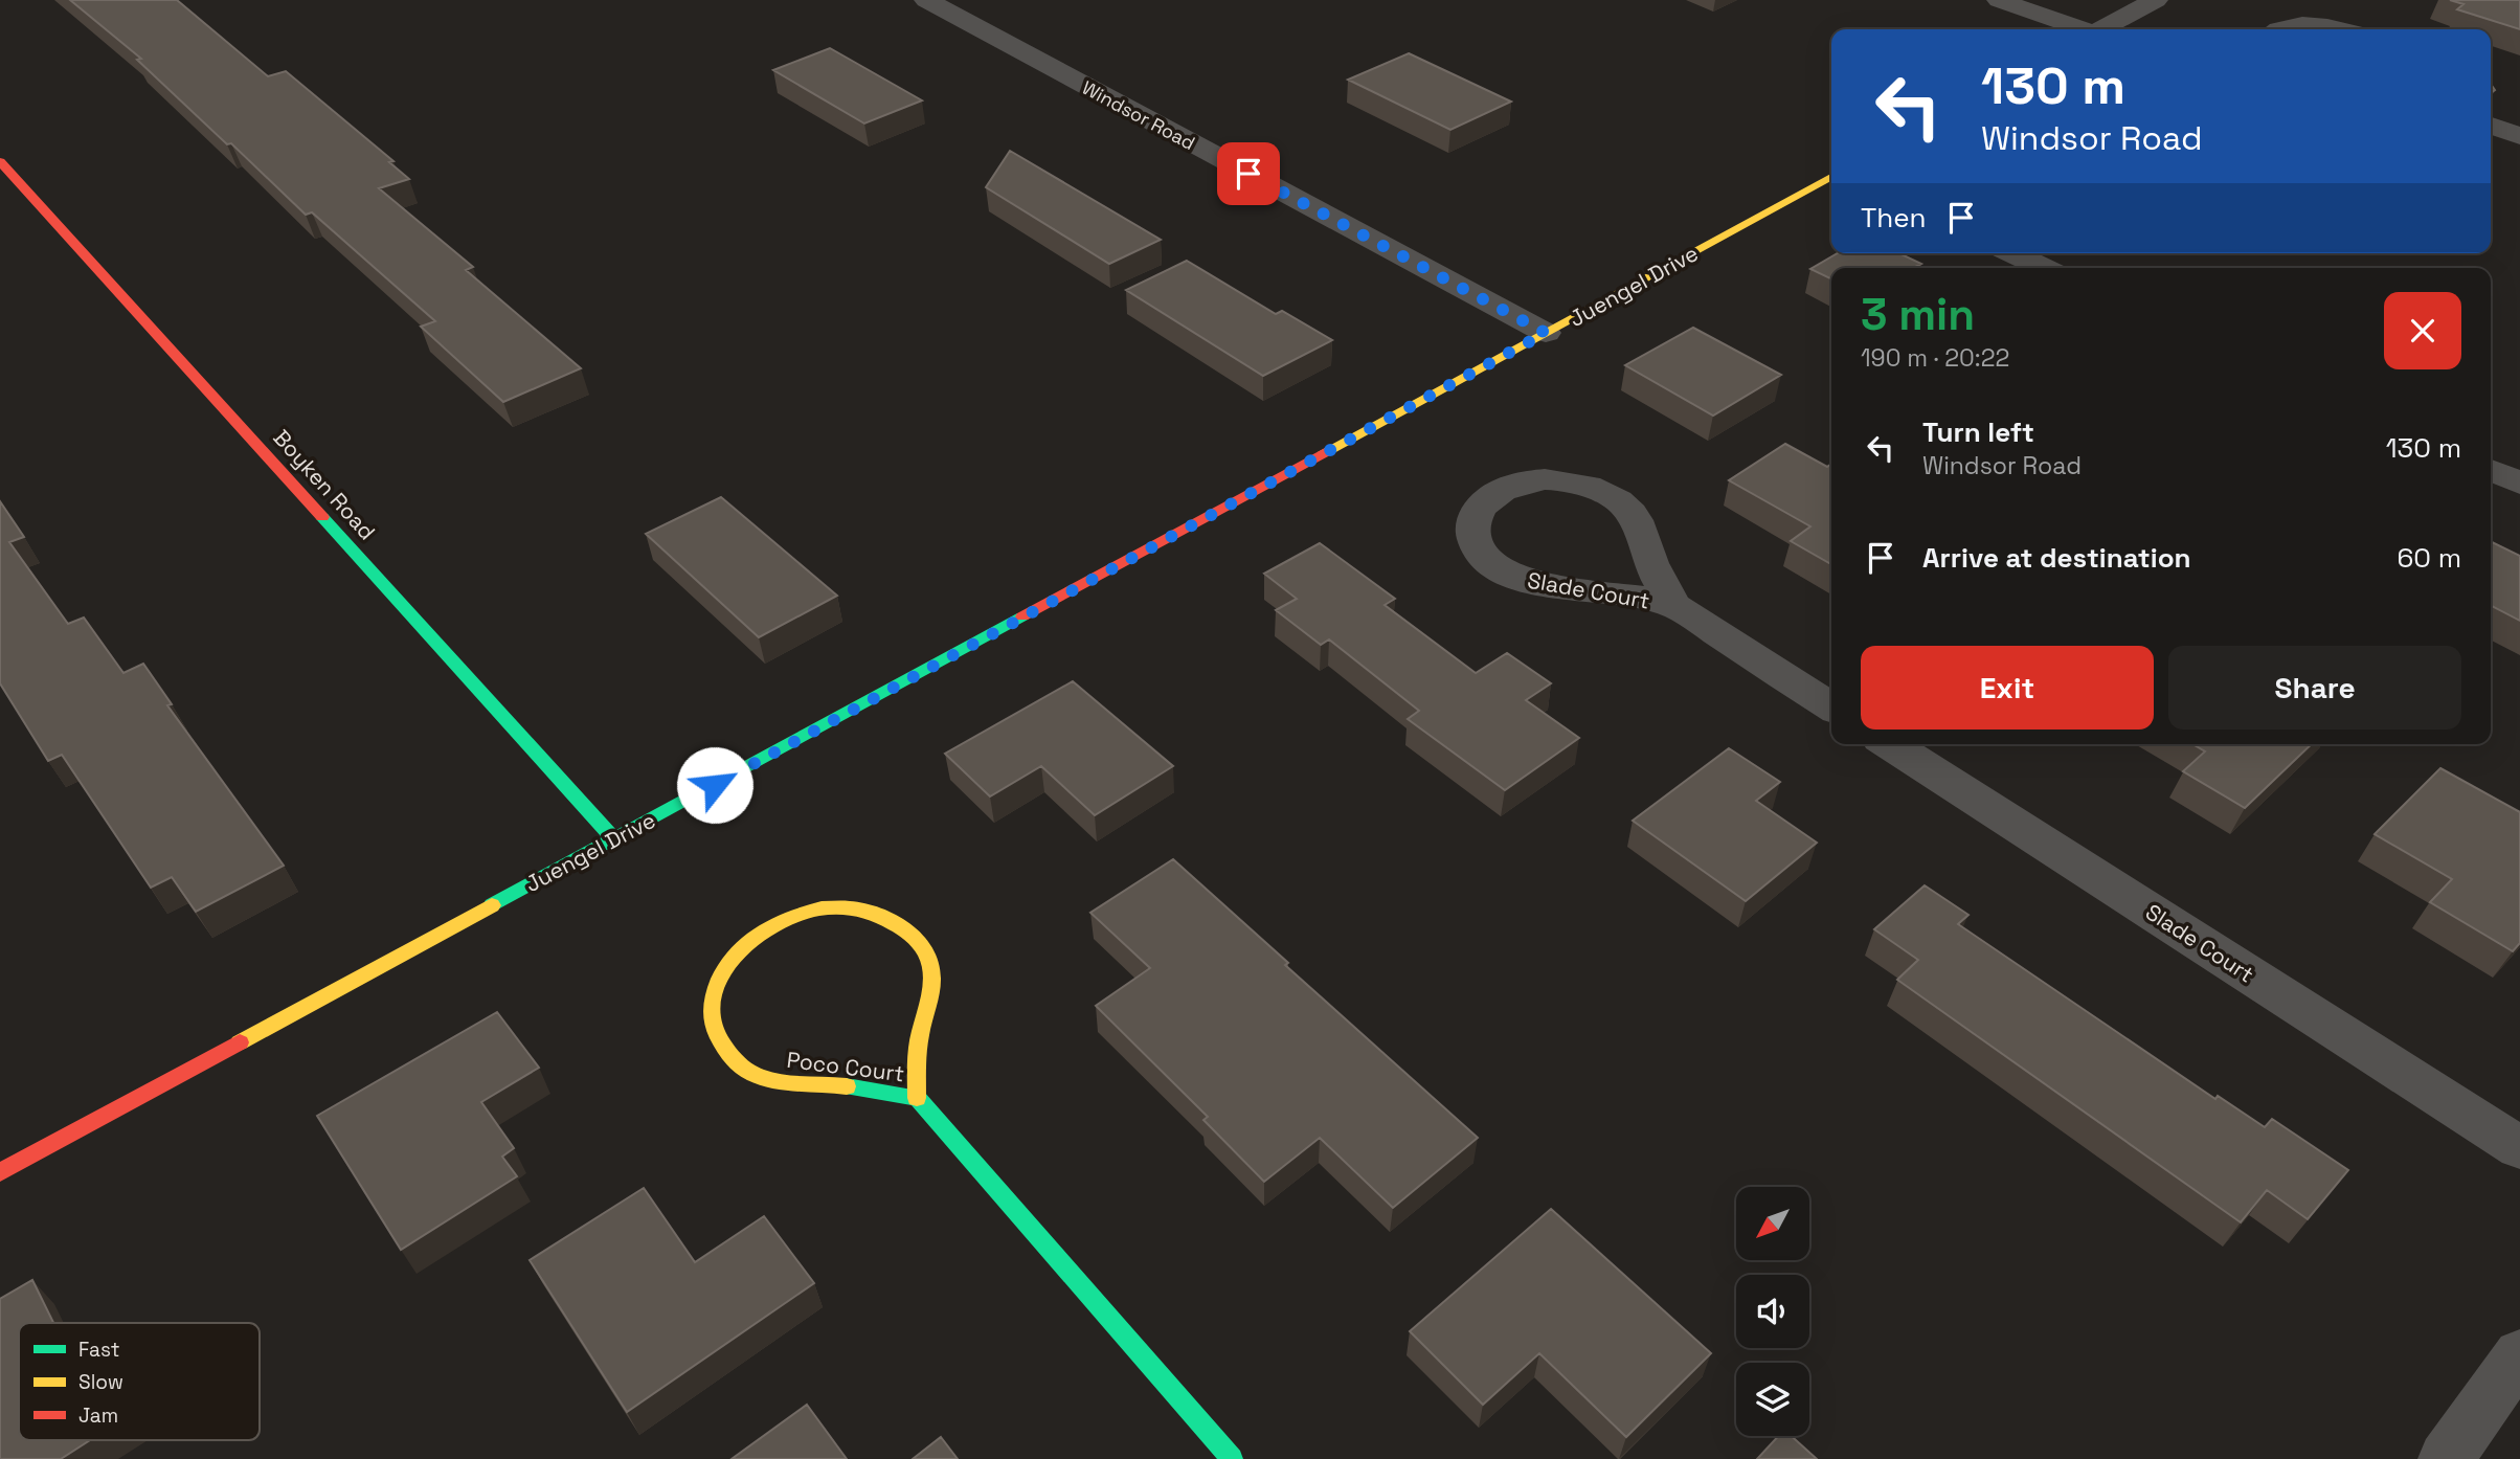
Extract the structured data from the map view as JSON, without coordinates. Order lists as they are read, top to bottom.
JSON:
{
  "streets": {
    "street": [
      "Windsor Road",
      "Juengel Drive",
      "Boyken Road",
      "Slade Court",
      "Poco Court"
    ]
  },
  "crossings": [
    ["Windsor Road", "Juengel Drive"],
    ["Juengel Drive", "Boyken Road"]
  ],
  "legend": ["Fast", "Slow", "Jam"],
  "north": "bottom left",
  "page": {
    "turn": ["130 m", "Windsor Road"],
    "then": "Then",
    "heading": ["3 min", "190 m · 20:22"],
    "list": [
      {
        "name": "Turn left",
        "note": "Windsor Road",
        "value": "130 m"
      },
      {
        "name": "Arrive at destination",
        "value": "60 m"
      }
    ],
    "buttons": ["Exit", "Share"]
  }
}
